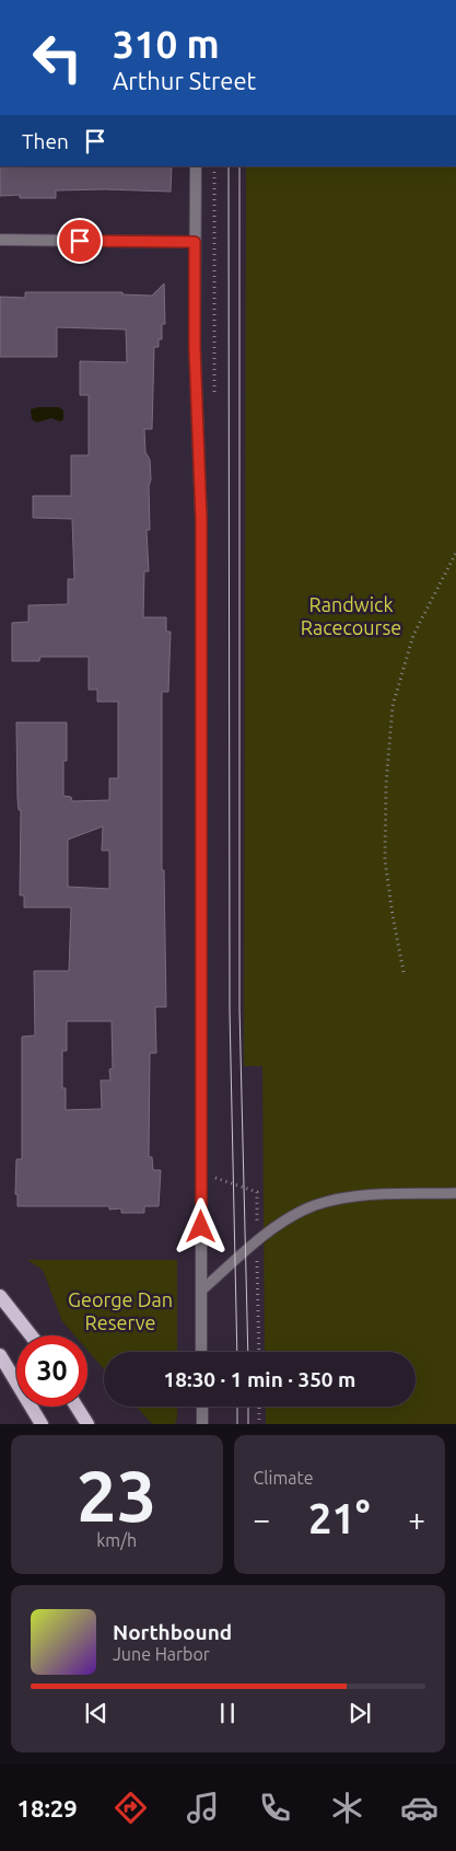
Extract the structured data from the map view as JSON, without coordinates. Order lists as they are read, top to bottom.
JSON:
{
  "parks": ["Randwick Racecourse", "George Dan Reserve"],
  "page": {
    "turn": ["310 m", "Arthur Street"],
    "then": "Then",
    "limit": "30",
    "trip": "18:30 · 1 min · 350 m",
    "tile": [
      ["23", "km/h"],
      "Climate"
    ],
    "heat": ["−", "21°", "+"],
    "song": ["Northbound", "June Harbor"],
    "tabs": "18:29"
  }
}
